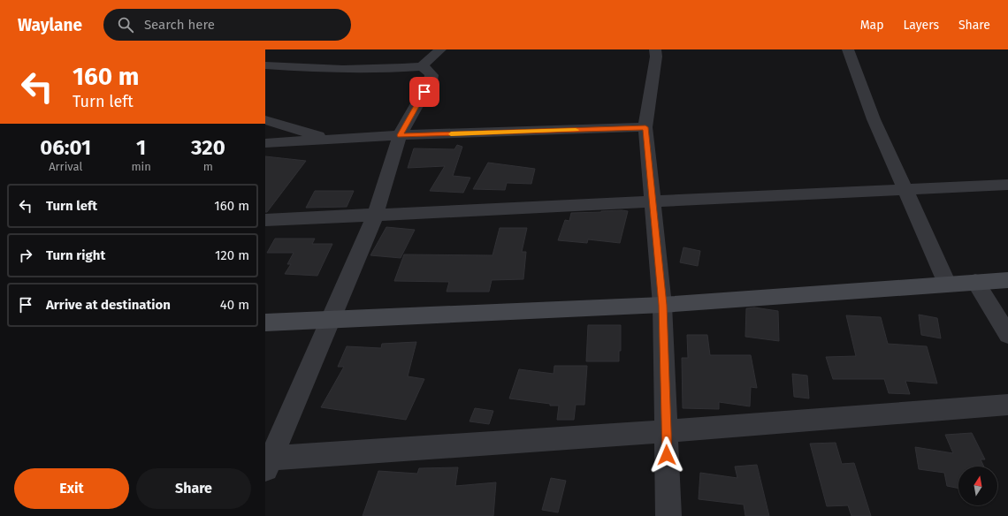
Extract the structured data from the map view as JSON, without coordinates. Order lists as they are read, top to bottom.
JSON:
{
  "north": "top",
  "page": {
    "header": "Waylane",
    "search": "Search here",
    "nav": ["Map", "Layers", "Share"],
    "turn": ["160 m", "Turn left"],
    "eta": [
      "06:01",
      "Arrival",
      "1",
      "min",
      "320",
      "m"
    ],
    "list": [
      {
        "name": "Turn left",
        "value": "160 m"
      },
      {
        "name": "Turn right",
        "value": "120 m"
      },
      {
        "name": "Arrive at destination",
        "value": "40 m"
      }
    ],
    "buttons": ["Exit", "Share"]
  }
}
